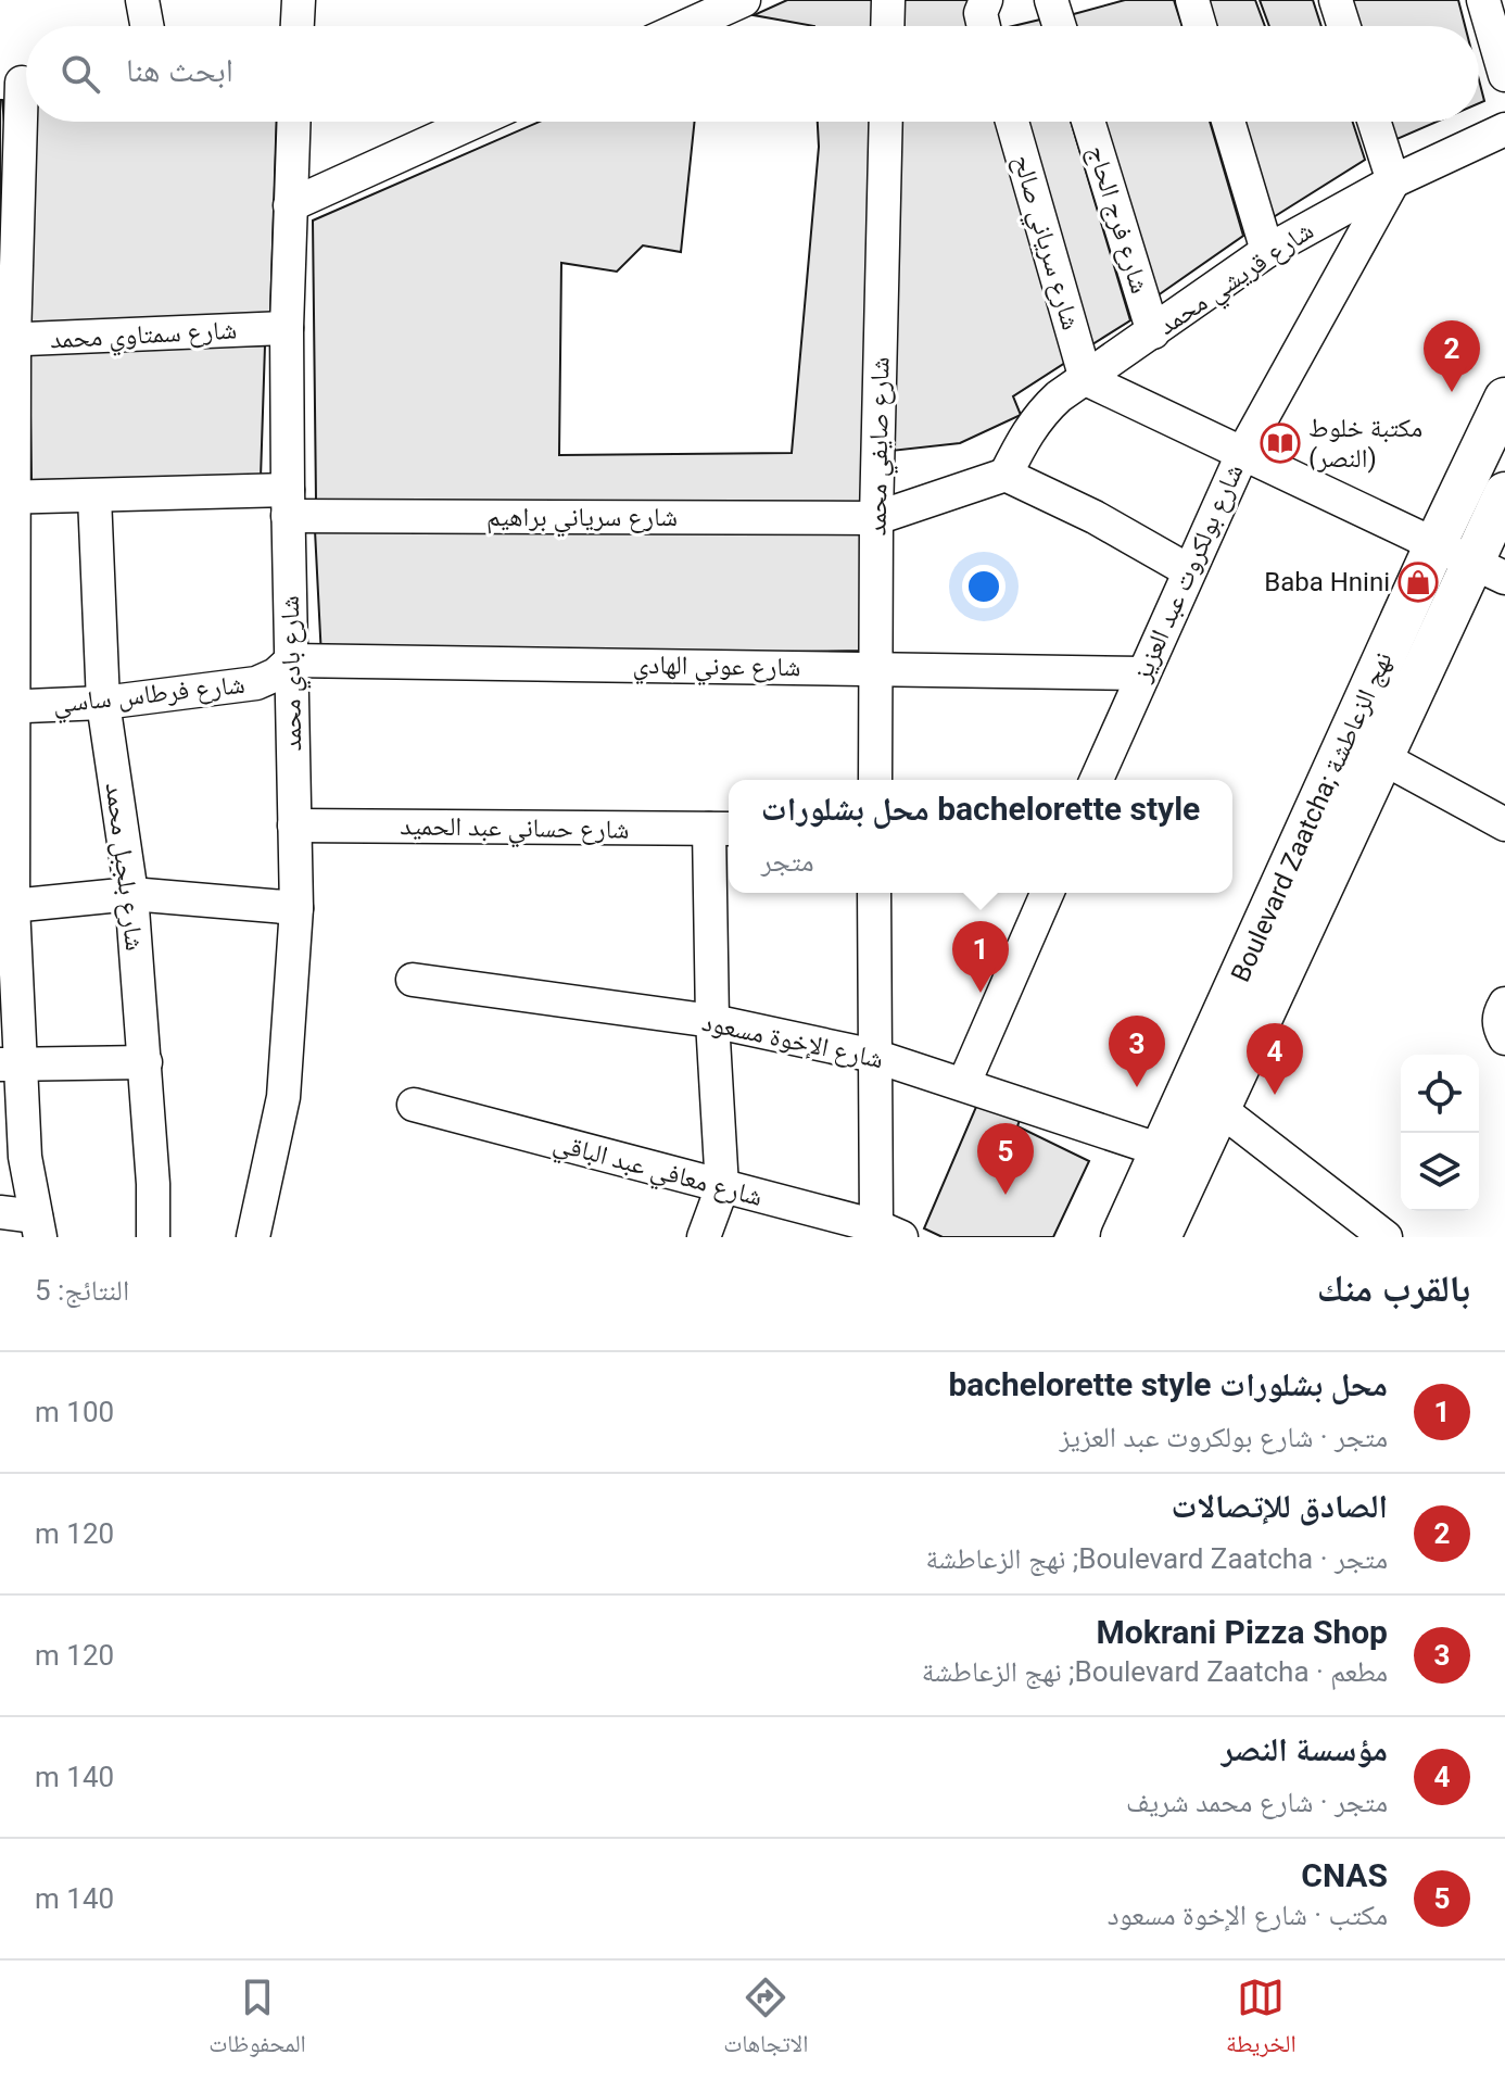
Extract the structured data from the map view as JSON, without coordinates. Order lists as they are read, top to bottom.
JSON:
{
  "streets": {
    "main road": ["Boulevard Zaatcha; نهج الزعاطشة"],
    "street": [
      "شارع فرج الحاج",
      "شارع سرياني صالح",
      "شارع قريشي محمد",
      "شارع سمتاوي محمد",
      "شارع صايفي محمد",
      "شارع سرياني براهيم",
      "شارع بولكروت عبد العزيز",
      "شارع عوني الهادي",
      "شارع بادي محمد",
      "شارع فرطاس ساسي",
      "شارع حساني عبد الحميد",
      "شارع بلجبل محمد",
      "شارع الإخوة مسعود",
      "شارع معافي عبد الباقي"
    ]
  },
  "crossings": [
    ["شارع فرج الحاج", "شارع قريشي محمد"],
    ["شارع سرياني صالح", "شارع قريشي محمد"],
    ["شارع قريشي محمد", "شارع سرياني براهيم"],
    ["شارع قريشي محمد", "شارع بولكروت عبد العزيز"],
    ["شارع سمتاوي محمد", "شارع بادي محمد"],
    ["شارع صايفي محمد", "شارع سرياني براهيم"],
    ["شارع صايفي محمد", "شارع عوني الهادي"],
    ["شارع سرياني براهيم", "شارع بادي محمد"],
    ["شارع سرياني براهيم", "شارع بلجبل محمد"],
    ["شارع بولكروت عبد العزيز", "شارع عوني الهادي"],
    ["شارع عوني الهادي", "شارع بادي محمد"],
    ["شارع عوني الهادي", "شارع فرطاس ساسي"],
    ["شارع بادي محمد", "شارع فرطاس ساسي"],
    ["شارع بادي محمد", "شارع حساني عبد الحميد"],
    ["شارع فرطاس ساسي", "شارع بلجبل محمد"],
    ["Boulevard Zaatcha; نهج الزعاطشة", "شارع الإخوة مسعود"]
  ],
  "places": {
    "library": ["مكتبة خلوط (النصر)"],
    "shop": ["Baba Hnini"]
  },
  "page": {
    "search": "ابحث هنا",
    "pins": [
      "2",
      "1",
      "3",
      "4",
      "5"
    ],
    "popup": ["محل بشلورات bachelorette style", "متجر"],
    "heading": ["بالقرب منك", "النتائج: 5"],
    "list": [
      {
        "mark": "1",
        "name": "محل بشلورات bachelorette style",
        "note": "متجر · شارع بولكروت عبد العزيز",
        "value": "100 m"
      },
      {
        "mark": "2",
        "name": "الصادق للإتصالات",
        "note": "متجر · Boulevard Zaatcha; نهج الزعاطشة",
        "value": "120 m"
      },
      {
        "mark": "3",
        "name": "Mokrani Pizza Shop",
        "note": "مطعم · Boulevard Zaatcha; نهج الزعاطشة",
        "value": "120 m"
      },
      {
        "mark": "4",
        "name": "مؤسسة النصر",
        "note": "متجر · شارع محمد شريف",
        "value": "140 m"
      },
      {
        "mark": "5",
        "name": "CNAS",
        "note": "مكتب · شارع الإخوة مسعود",
        "value": "140 m"
      }
    ],
    "nav": ["الخريطة", "الاتجاهات", "المحفوظات"]
  }
}
